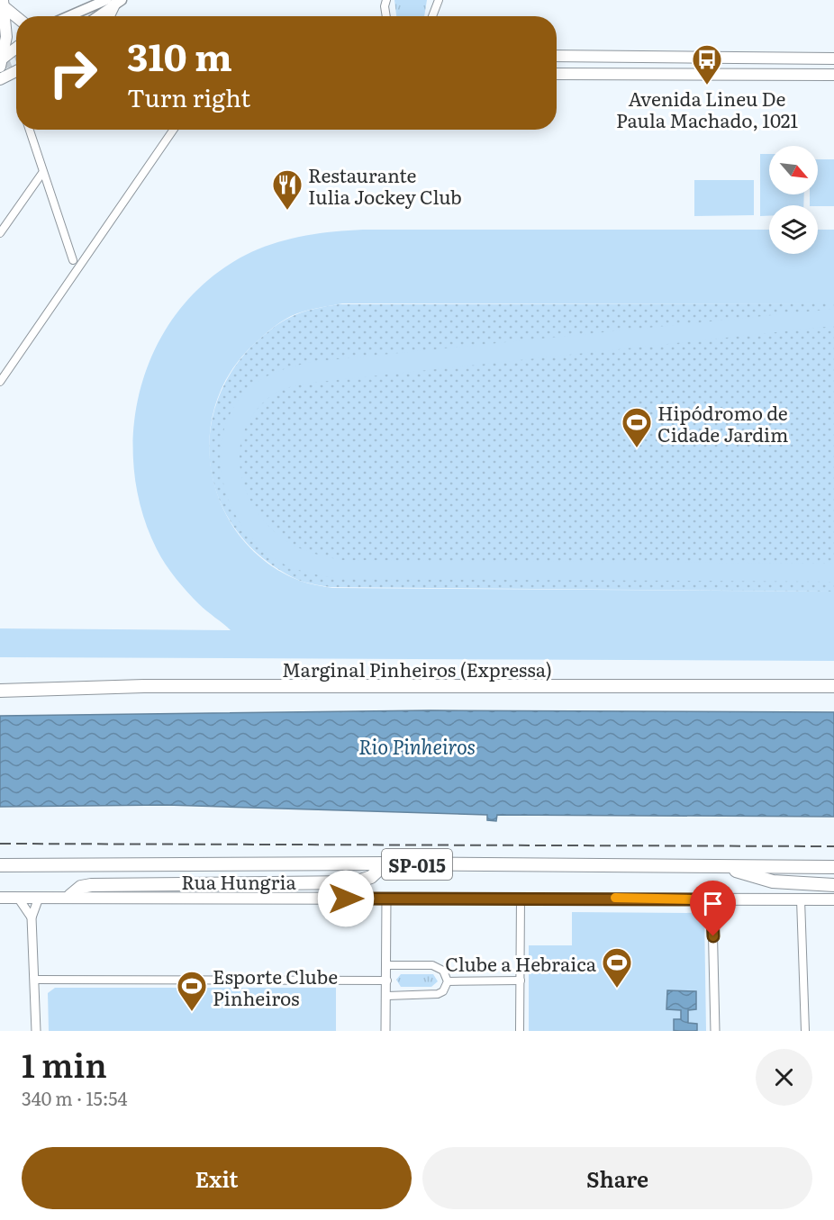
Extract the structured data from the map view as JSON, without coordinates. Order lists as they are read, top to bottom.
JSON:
{
  "streets": {
    "highway": ["Marginal Pinheiros (Expressa)", "SP-015"],
    "main road": ["Rua Hungria"]
  },
  "water": ["Rio Pinheiros"],
  "places": {
    "bus stop": ["Avenida Lineu De Paula Machado, 1021"],
    "restaurant": ["Restaurante Iulia Jockey Club"],
    "sports": ["Hipódromo de Cidade Jardim", "Clube a Hebraica", "Esporte Clube Pinheiros"]
  },
  "north": "bottom right",
  "page": {
    "turn": ["310 m", "Turn right"],
    "heading": ["1 min", "340 m · 15:54"],
    "buttons": ["Exit", "Share"]
  }
}
